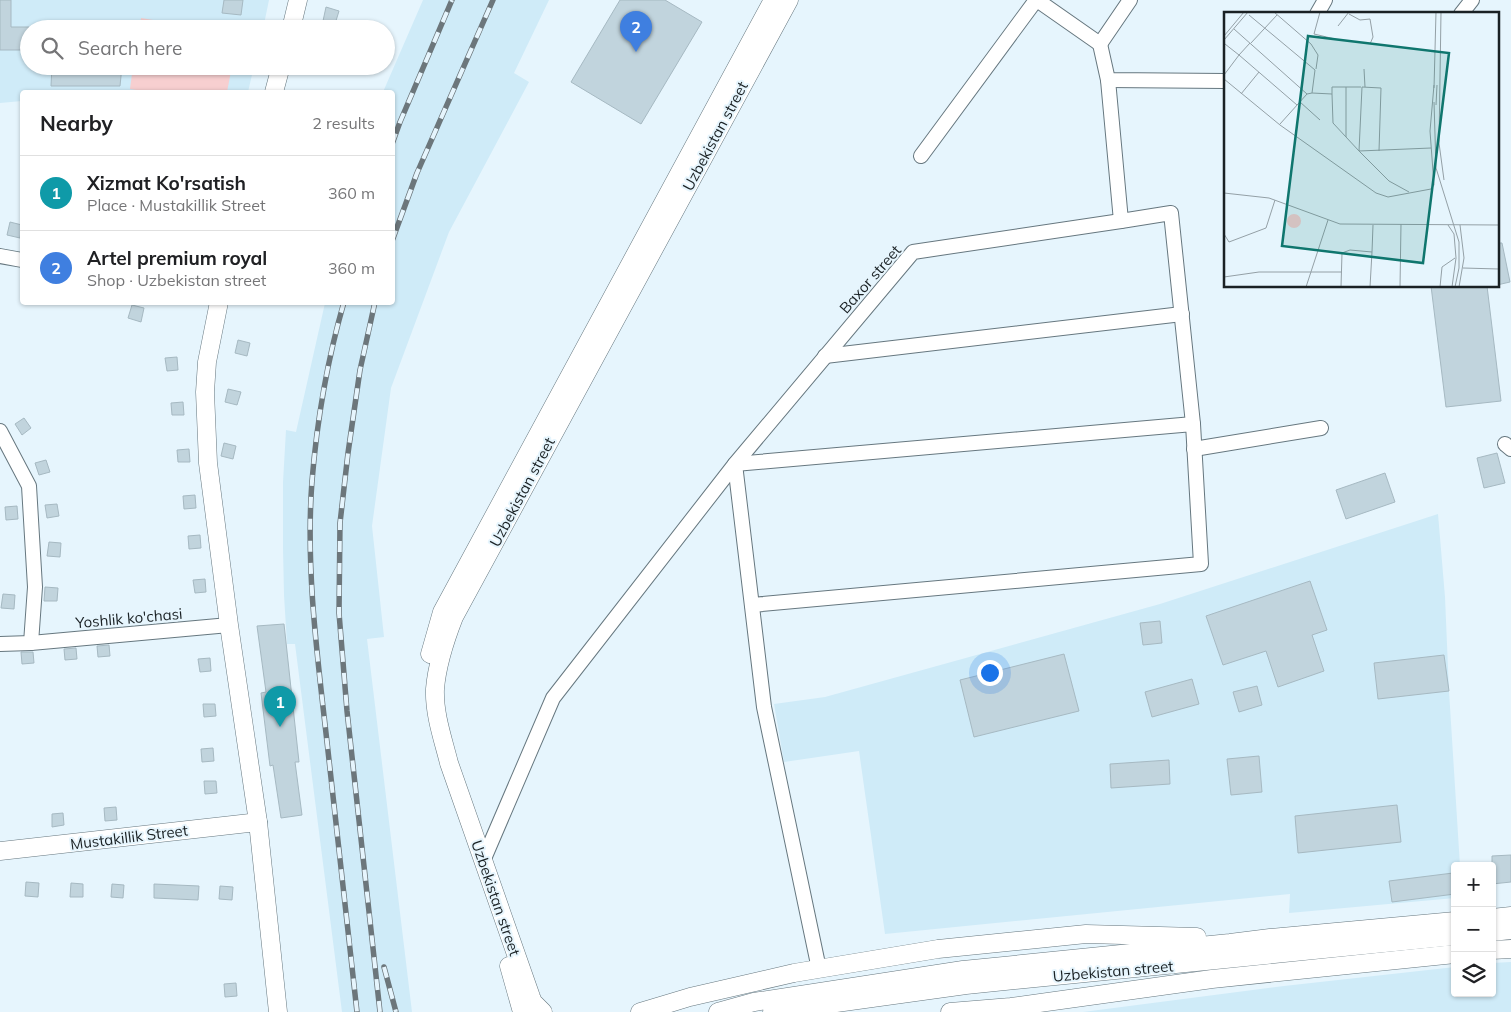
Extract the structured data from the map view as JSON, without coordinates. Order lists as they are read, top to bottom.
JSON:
{
  "streets": {
    "main road": ["Uzbekistan street", "Mustakillik Street"],
    "street": ["Baxor street", "Yoshlik ko'chasi"]
  },
  "crossings": [
    ["Uzbekistan street", "Baxor street"]
  ],
  "page": {
    "pins": ["2", "1"],
    "search": "Search here",
    "heading": ["Nearby", "2 results"],
    "list": [
      {
        "mark": "1",
        "name": "Xizmat Ko'rsatish",
        "note": "Place · Mustakillik Street",
        "value": "360 m"
      },
      {
        "mark": "2",
        "name": "Artel premium royal",
        "note": "Shop · Uzbekistan street",
        "value": "360 m"
      }
    ],
    "map_buttons": ["+", "−"]
  }
}
